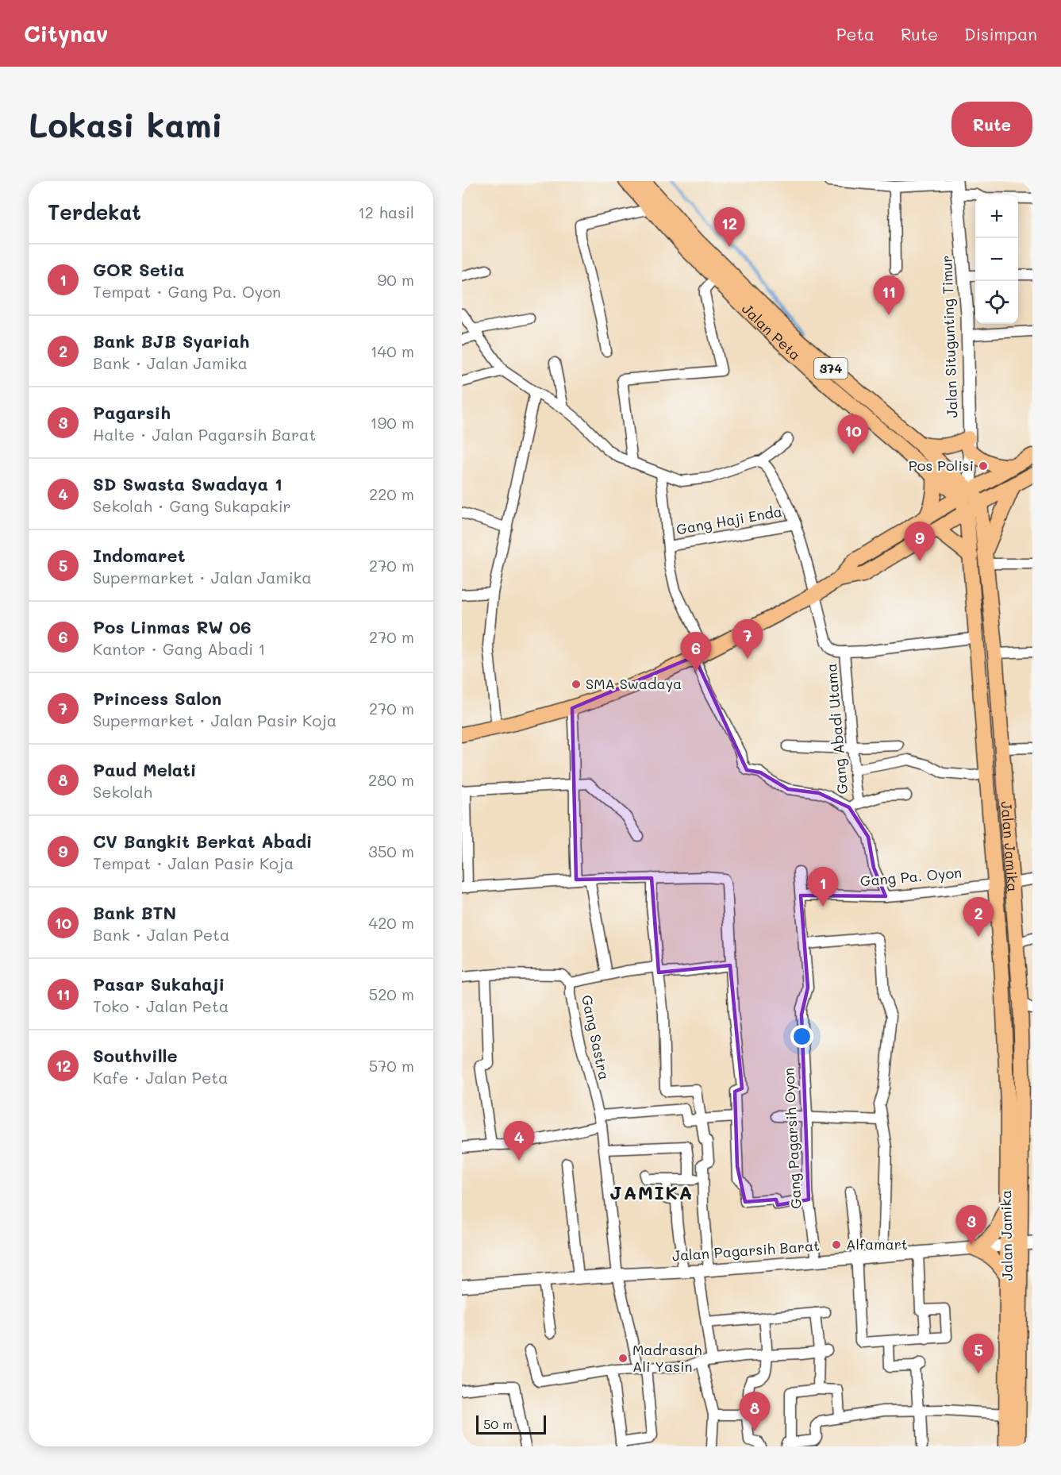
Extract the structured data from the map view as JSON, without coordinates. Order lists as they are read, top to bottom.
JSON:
{
  "streets": {
    "main road": ["Jalan Peta", "374", "Jalan Jamika"],
    "street": [
      "Jalan Situgunting Timur",
      "Gang Haji Enda",
      "Gang Abadi Utama",
      "Gang Pa. Oyon",
      "Gang Sastra",
      "Gang Pagarsih Oyon",
      "Jalan Pagarsih Barat"
    ]
  },
  "crossings": [
    ["Jalan Peta", "Jalan Situgunting Timur"],
    ["Jalan Peta", "Jalan Jamika"],
    ["Jalan Jamika", "Gang Pa. Oyon"],
    ["Jalan Jamika", "Jalan Pagarsih Barat"],
    ["Gang Pa. Oyon", "Gang Pagarsih Oyon"],
    ["Gang Sastra", "Jalan Pagarsih Barat"],
    ["Gang Pagarsih Oyon", "Jalan Pagarsih Barat"]
  ],
  "districts": ["JAMIKA"],
  "places": [
    "Pos Polisi",
    "SMA Swadaya",
    "Alfamart",
    "Madrasah Ali Yasin"
  ],
  "scale_bar": "50 m",
  "page": {
    "header": "Citynav",
    "nav": ["Peta", "Rute", "Disimpan"],
    "buttons": "Rute",
    "title": "Lokasi kami",
    "heading": ["Terdekat", "12 hasil"],
    "map_buttons": ["+", "−"],
    "pins": [
      "12",
      "11",
      "10",
      "9",
      "7",
      "6",
      "1",
      "2",
      "4",
      "3",
      "5",
      "8"
    ],
    "list": [
      {
        "mark": "1",
        "name": "GOR Setia",
        "note": "Tempat · Gang Pa. Oyon",
        "value": "90 m"
      },
      {
        "mark": "2",
        "name": "Bank BJB Syariah",
        "note": "Bank · Jalan Jamika",
        "value": "140 m"
      },
      {
        "mark": "3",
        "name": "Pagarsih",
        "note": "Halte · Jalan Pagarsih Barat",
        "value": "190 m"
      },
      {
        "mark": "4",
        "name": "SD Swasta Swadaya 1",
        "note": "Sekolah · Gang Sukapakir",
        "value": "220 m"
      },
      {
        "mark": "5",
        "name": "Indomaret",
        "note": "Supermarket · Jalan Jamika",
        "value": "270 m"
      },
      {
        "mark": "6",
        "name": "Pos Linmas RW 06",
        "note": "Kantor · Gang Abadi 1",
        "value": "270 m"
      },
      {
        "mark": "7",
        "name": "Princess Salon",
        "note": "Supermarket · Jalan Pasir Koja",
        "value": "270 m"
      },
      {
        "mark": "8",
        "name": "Paud Melati",
        "note": "Sekolah",
        "value": "280 m"
      },
      {
        "mark": "9",
        "name": "CV Bangkit Berkat Abadi",
        "note": "Tempat · Jalan Pasir Koja",
        "value": "350 m"
      },
      {
        "mark": "10",
        "name": "Bank BTN",
        "note": "Bank · Jalan Peta",
        "value": "420 m"
      },
      {
        "mark": "11",
        "name": "Pasar Sukahaji",
        "note": "Toko · Jalan Peta",
        "value": "520 m"
      },
      {
        "mark": "12",
        "name": "Southville",
        "note": "Kafe · Jalan Peta",
        "value": "570 m"
      }
    ],
    "scale": "50 m"
  }
}
